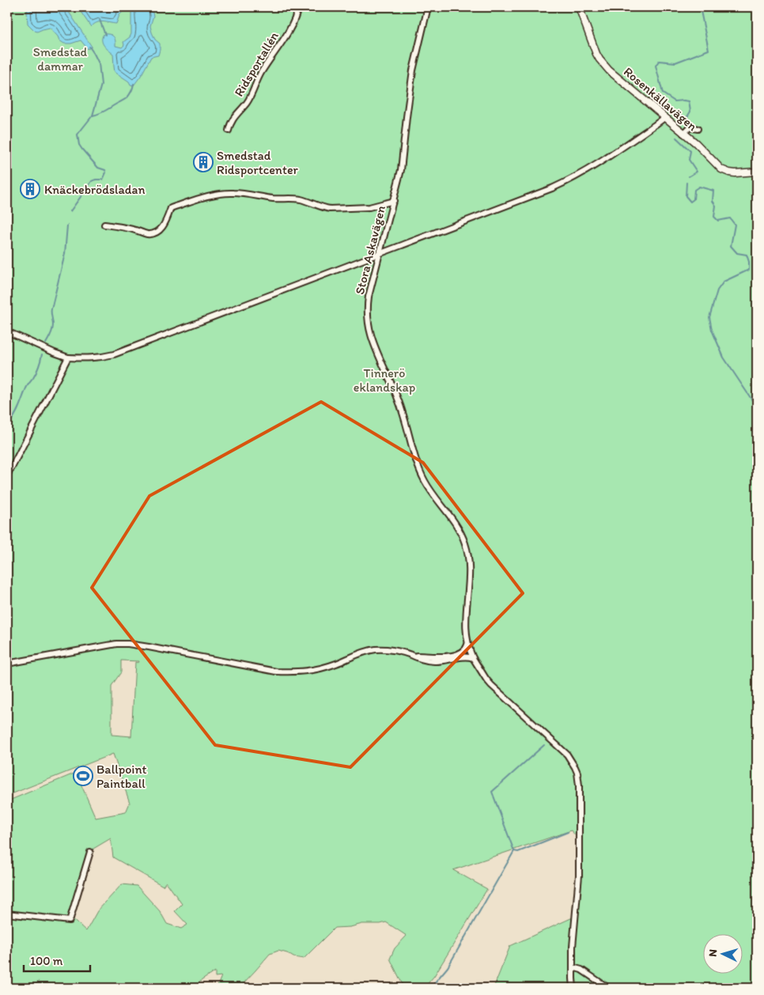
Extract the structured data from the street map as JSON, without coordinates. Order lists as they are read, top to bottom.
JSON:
{
  "streets": {
    "street": ["Ridsportallén", "Rosenkällavägen", "Stora Askavägen"]
  },
  "parks": ["Smedstad dammar", "Tinnerö eklandskap"],
  "places": {
    "building": ["Smedstad Ridsportcenter", "Knäckebrödsladan"],
    "sports": ["Ballpoint Paintball"]
  },
  "scale_bar": "100 m",
  "north": "left"
}
